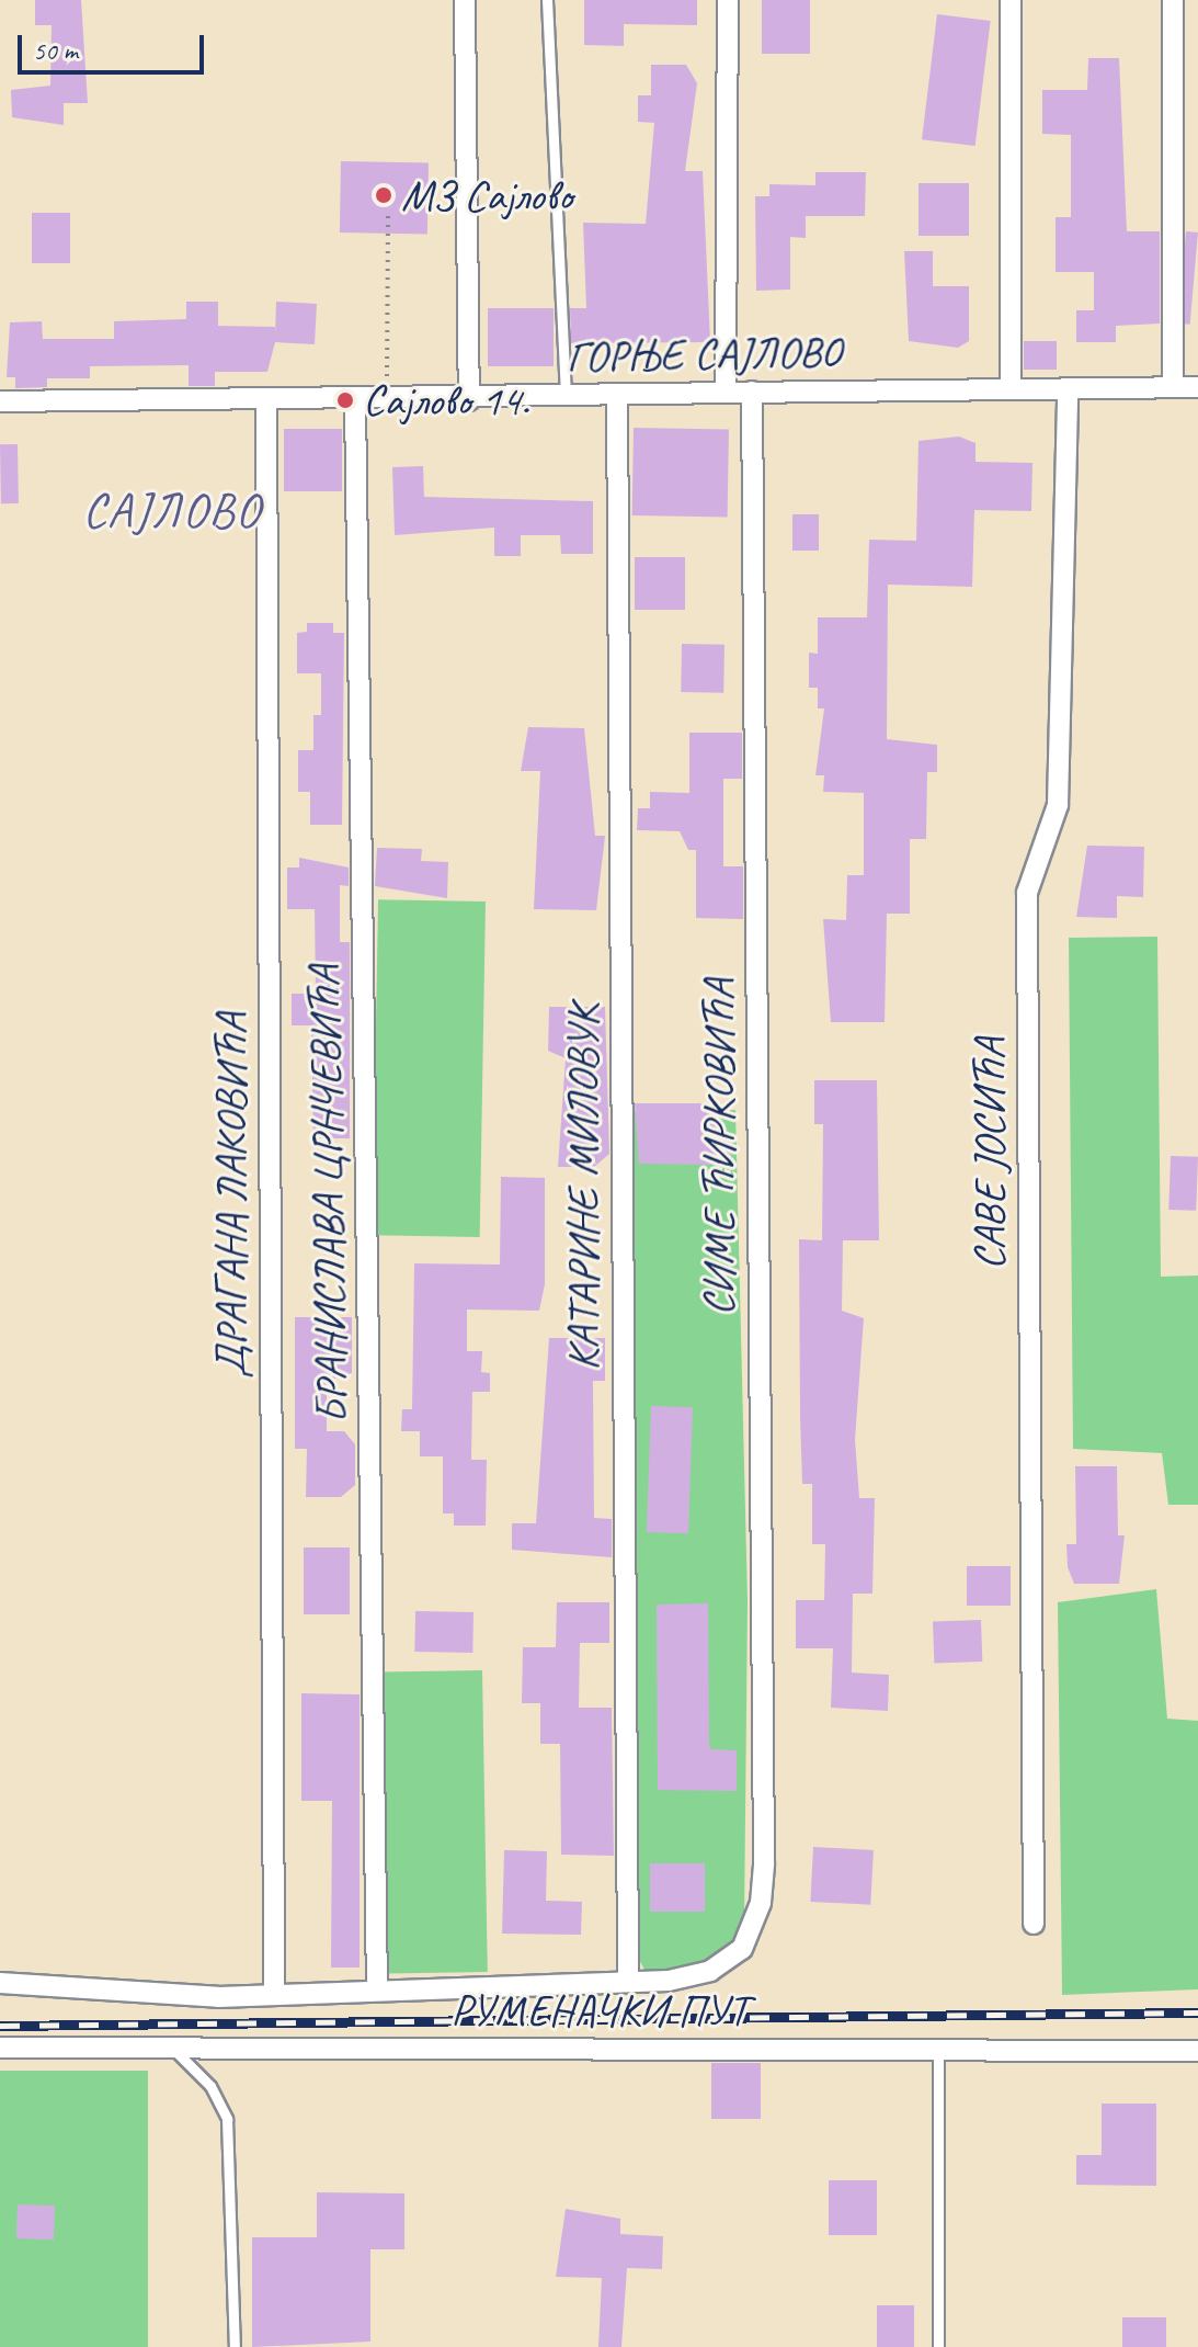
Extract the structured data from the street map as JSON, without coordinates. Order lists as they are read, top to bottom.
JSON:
{
  "streets": {
    "street": [
      "ГОРЊЕ САЈЛОВО",
      "СИМЕ ЋИРКОВИЋА",
      "САВЕ ЈОСИЋА",
      "КАТАРИНЕ МИЛОВУК",
      "БРАНИСЛАВА ЦРНЧЕВИЋА",
      "ДРАГАНА ЛАКОВИЋА",
      "РУМЕНАЧКИ ПУТ"
    ]
  },
  "crossings": [
    ["ГОРЊЕ САЈЛОВО", "СИМЕ ЋИРКОВИЋА"],
    ["ГОРЊЕ САЈЛОВО", "САВЕ ЈОСИЋА"],
    ["ГОРЊЕ САЈЛОВО", "КАТАРИНЕ МИЛОВУК"],
    ["ГОРЊЕ САЈЛОВО", "БРАНИСЛАВА ЦРНЧЕВИЋА"],
    ["ГОРЊЕ САЈЛОВО", "ДРАГАНА ЛАКОВИЋА"],
    ["СИМЕ ЋИРКОВИЋА", "КАТАРИНЕ МИЛОВУК"]
  ],
  "districts": ["САЈЛОВО"],
  "places": ["МЗ Сајлово", "Сајлово 14."],
  "scale_bar": "50 m"
}
